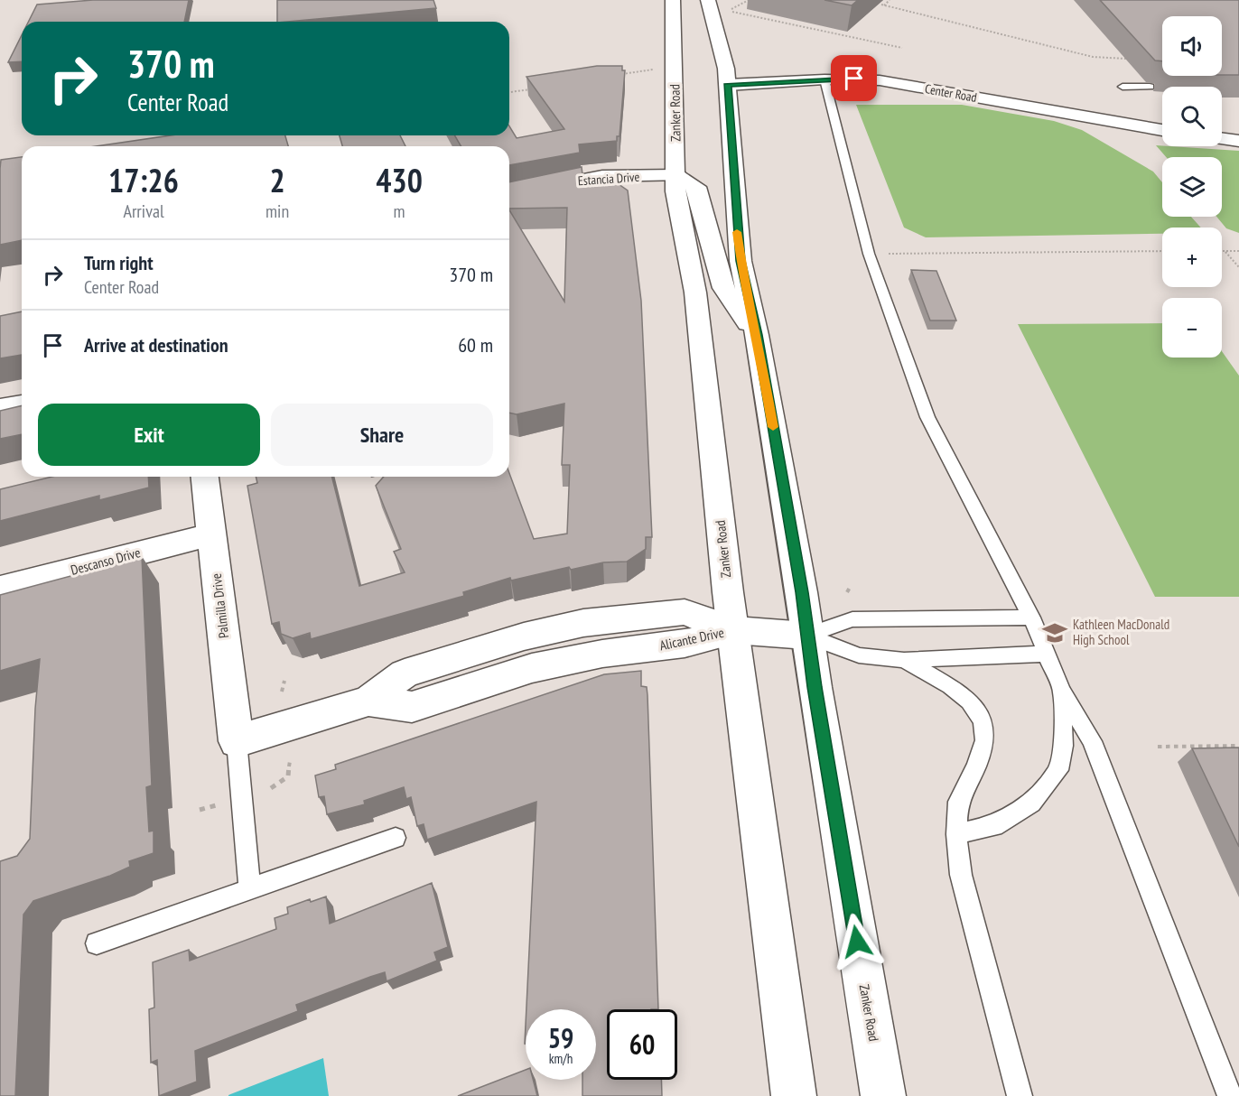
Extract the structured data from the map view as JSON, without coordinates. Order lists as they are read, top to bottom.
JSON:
{
  "streets": {
    "main road": [
      "Center Road",
      "Zanker Road",
      "Estancia Drive",
      "Descanso Drive",
      "Palmilla Drive",
      "Alicante Drive"
    ]
  },
  "crossings": [
    ["Center Road", "Zanker Road"],
    ["Zanker Road", "Estancia Drive"],
    ["Zanker Road", "Alicante Drive"],
    ["Descanso Drive", "Palmilla Drive"],
    ["Palmilla Drive", "Alicante Drive"]
  ],
  "places": {
    "school or university": ["Kathleen MacDonald High School"]
  },
  "page": {
    "map_buttons": ["+", "−"],
    "turn": ["370 m", "Center Road"],
    "eta": [
      "17:26",
      "Arrival",
      "2",
      "min",
      "430",
      "m"
    ],
    "list": [
      {
        "name": "Turn right",
        "note": "Center Road",
        "value": "370 m"
      },
      {
        "name": "Arrive at destination",
        "value": "60 m"
      }
    ],
    "buttons": ["Exit", "Share"],
    "speed": "59 km/h",
    "limit": "60"
  }
}
